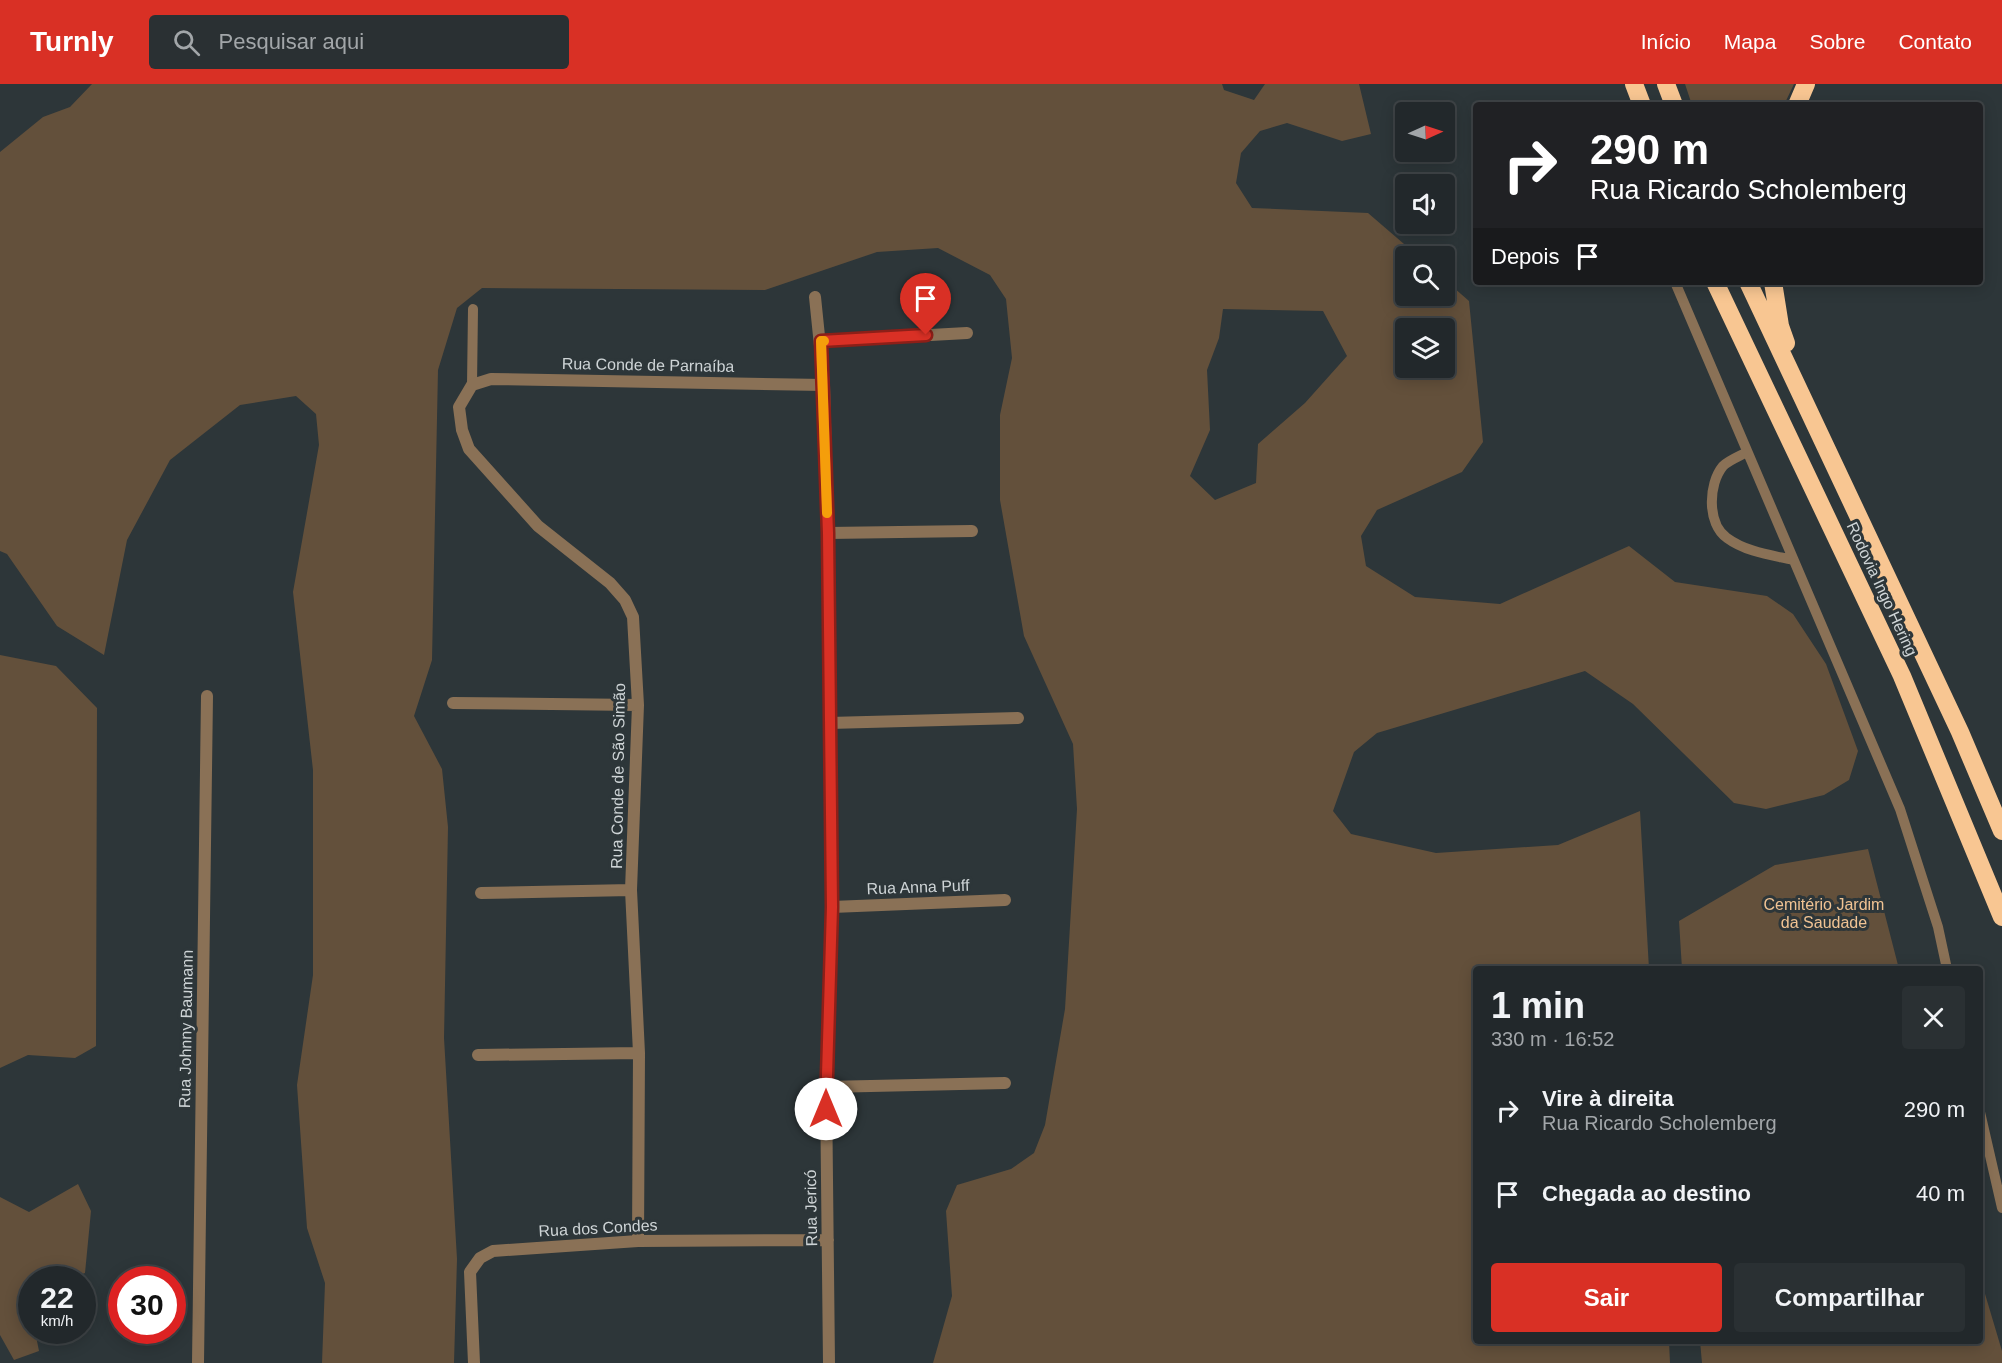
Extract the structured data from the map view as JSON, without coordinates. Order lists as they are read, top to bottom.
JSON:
{
  "streets": {
    "highway": ["Rodovia Ingo Hering"],
    "street": [
      "Rua Conde de Parnaíba",
      "Rua Conde de São Simão",
      "Rua Anna Puff",
      "Rua Johnny Baumann",
      "Rua Jericó",
      "Rua dos Condes"
    ]
  },
  "crossings": [
    ["Rua Conde de Parnaíba", "Rua Conde de São Simão"],
    ["Rua Conde de Parnaíba", "Rua Jericó"],
    ["Rua Conde de São Simão", "Rua dos Condes"],
    ["Rua Anna Puff", "Rua Jericó"],
    ["Rua Jericó", "Rua dos Condes"]
  ],
  "parks": ["Cemitério Jardim da Saudade"],
  "north": "right",
  "page": {
    "header": "Turnly",
    "search": "Pesquisar aqui",
    "nav": [
      "Início",
      "Mapa",
      "Sobre",
      "Contato"
    ],
    "turn": ["290 m", "Rua Ricardo Scholemberg"],
    "then": "Depois",
    "heading": ["1 min", "330 m · 16:52"],
    "list": [
      {
        "name": "Vire à direita",
        "note": "Rua Ricardo Scholemberg",
        "value": "290 m"
      },
      {
        "name": "Chegada ao destino",
        "value": "40 m"
      }
    ],
    "buttons": ["Sair", "Compartilhar"],
    "speed": "22 km/h",
    "limit": "30"
  }
}
